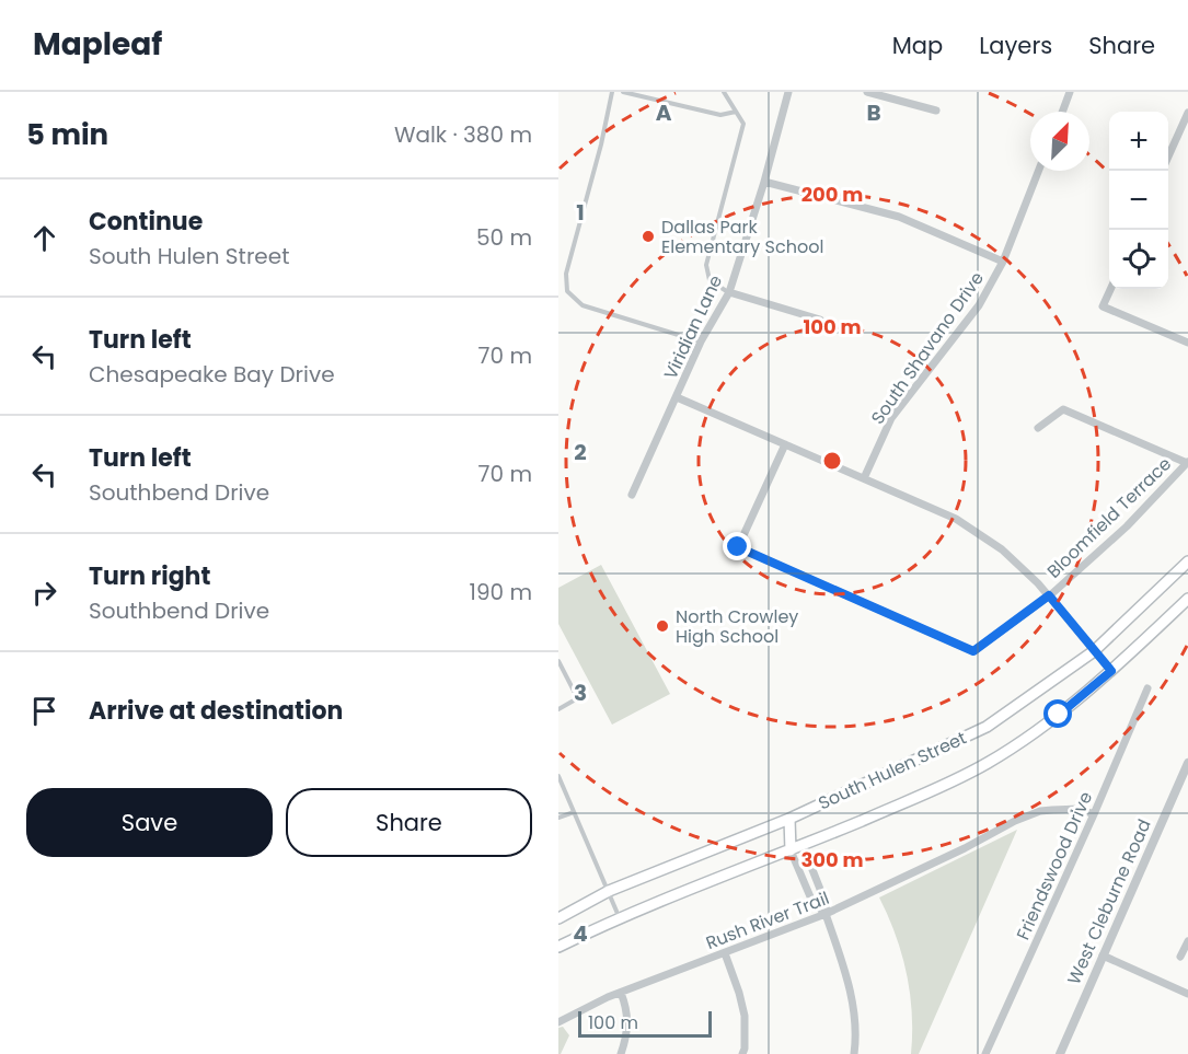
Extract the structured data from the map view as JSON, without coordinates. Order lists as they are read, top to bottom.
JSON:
{
  "streets": {
    "main road": ["South Hulen Street"],
    "street": [
      "Viridian Lane",
      "South Shavano Drive",
      "Bloomfield Terrace",
      "Friendswood Drive",
      "West Cleburne Road",
      "Rush River Trail"
    ]
  },
  "crossings": [
    ["Friendswood Drive", "Rush River Trail"]
  ],
  "places": ["Dallas Park Elementary School", "North Crowley High School"],
  "scale_bar": "100 m",
  "north": "top right",
  "page": {
    "header": "Mapleaf",
    "nav": ["Map", "Layers", "Share"],
    "heading": ["5 min", "Walk · 380 m"],
    "map_buttons": ["+", "−"],
    "list": [
      ["Continue", "South Hulen Street", "50 m"],
      ["Turn left", "Chesapeake Bay Drive", "70 m"],
      ["Turn left", "Southbend Drive", "70 m"],
      ["Turn right", "Southbend Drive", "190 m"],
      "Arrive at destination"
    ],
    "buttons": ["Save", "Share"],
    "scale": "100 m"
  },
  "grid": {
    "columns": ["A", "B"],
    "rows": [
      "1",
      "2",
      "3",
      "4"
    ]
  },
  "rings": ["200 m", "100 m", "300 m"]
}
